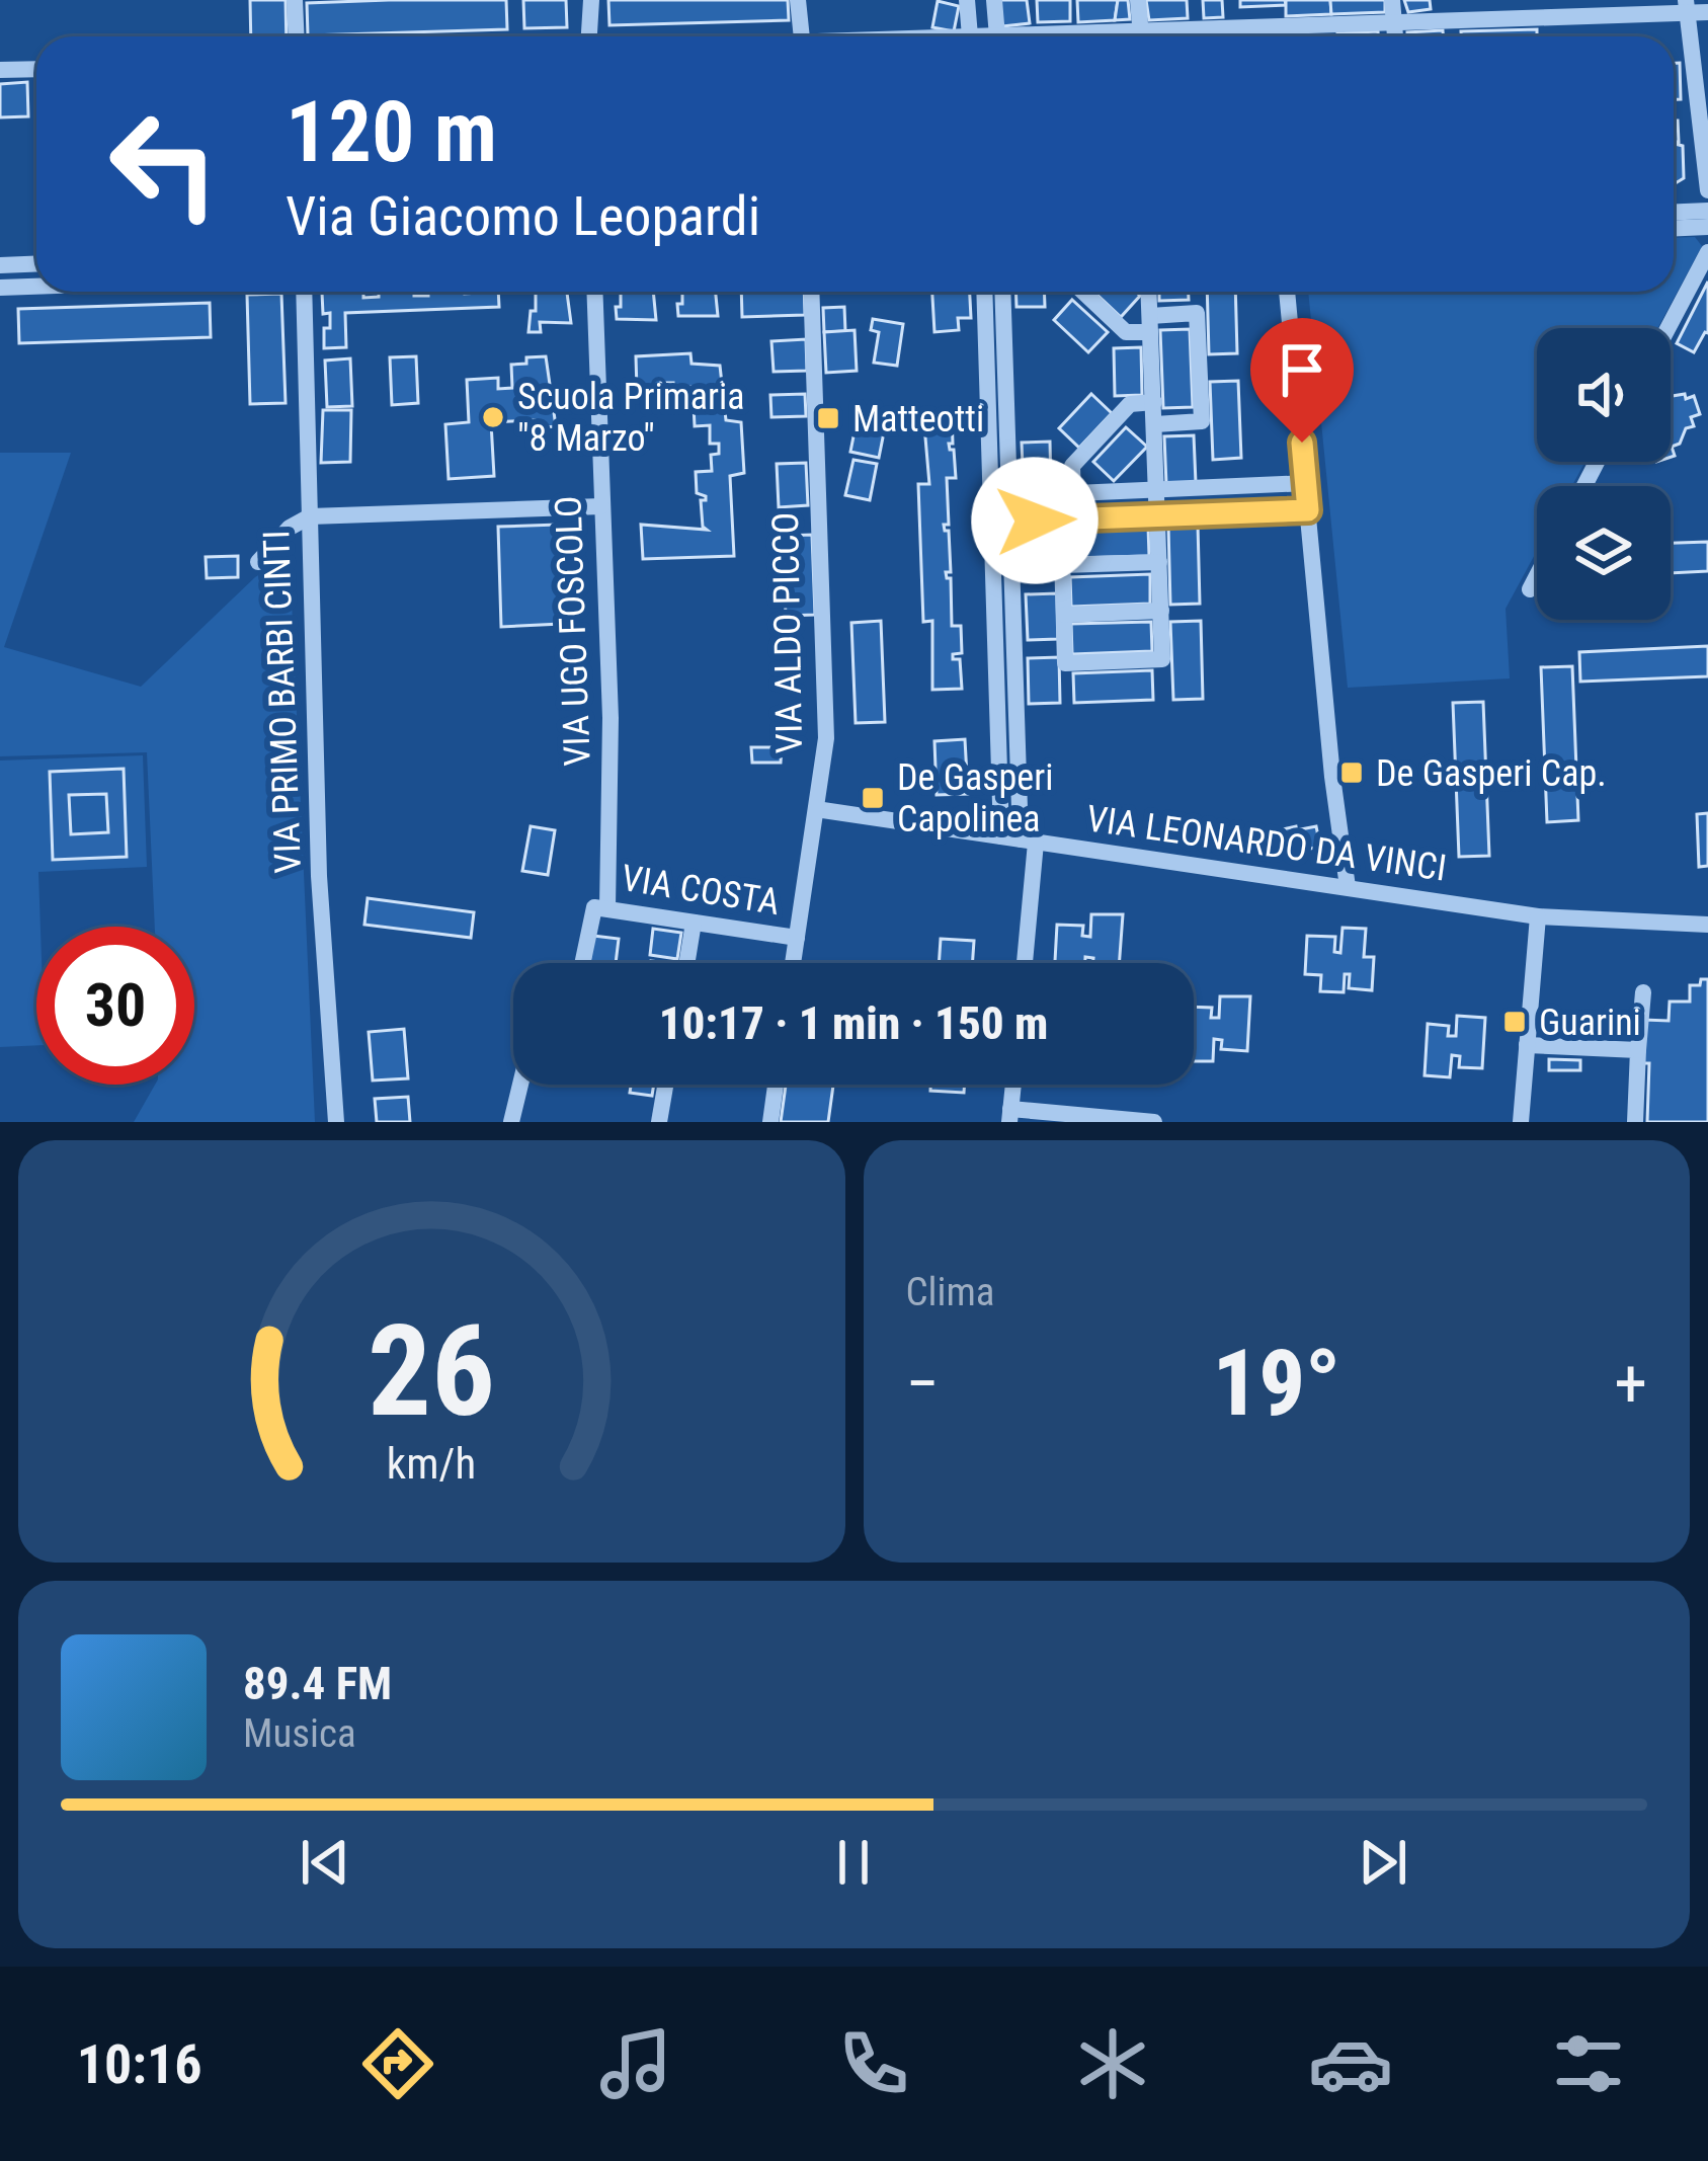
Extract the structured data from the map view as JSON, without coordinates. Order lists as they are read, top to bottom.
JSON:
{
  "streets": {
    "street": [
      "VIA UGO FOSCOLO",
      "VIA ALDO PICCO",
      "VIA PRIMO BARBI CINTI",
      "VIA LEONARDO DA VINCI",
      "VIA COSTA"
    ]
  },
  "crossings": [
    ["VIA UGO FOSCOLO", "VIA COSTA"],
    ["VIA ALDO PICCO", "VIA LEONARDO DA VINCI"],
    ["VIA ALDO PICCO", "VIA COSTA"]
  ],
  "places": {
    "other": ["Scuola Primaria \"8 Marzo\""],
    "transit": [
      "Matteotti",
      "De Gasperi Cap.",
      "De Gasperi Capolinea",
      "Guarini"
    ]
  },
  "page": {
    "turn": ["120 m", "Via Giacomo Leopardi"],
    "limit": "30",
    "trip": "10:17 · 1 min · 150 m",
    "tile": "Clima",
    "heat": ["−", "19°", "+"],
    "song": ["89.4 FM", "Musica"],
    "tabs": "10:16",
    "gauge": ["26", "km/h"]
  }
}
